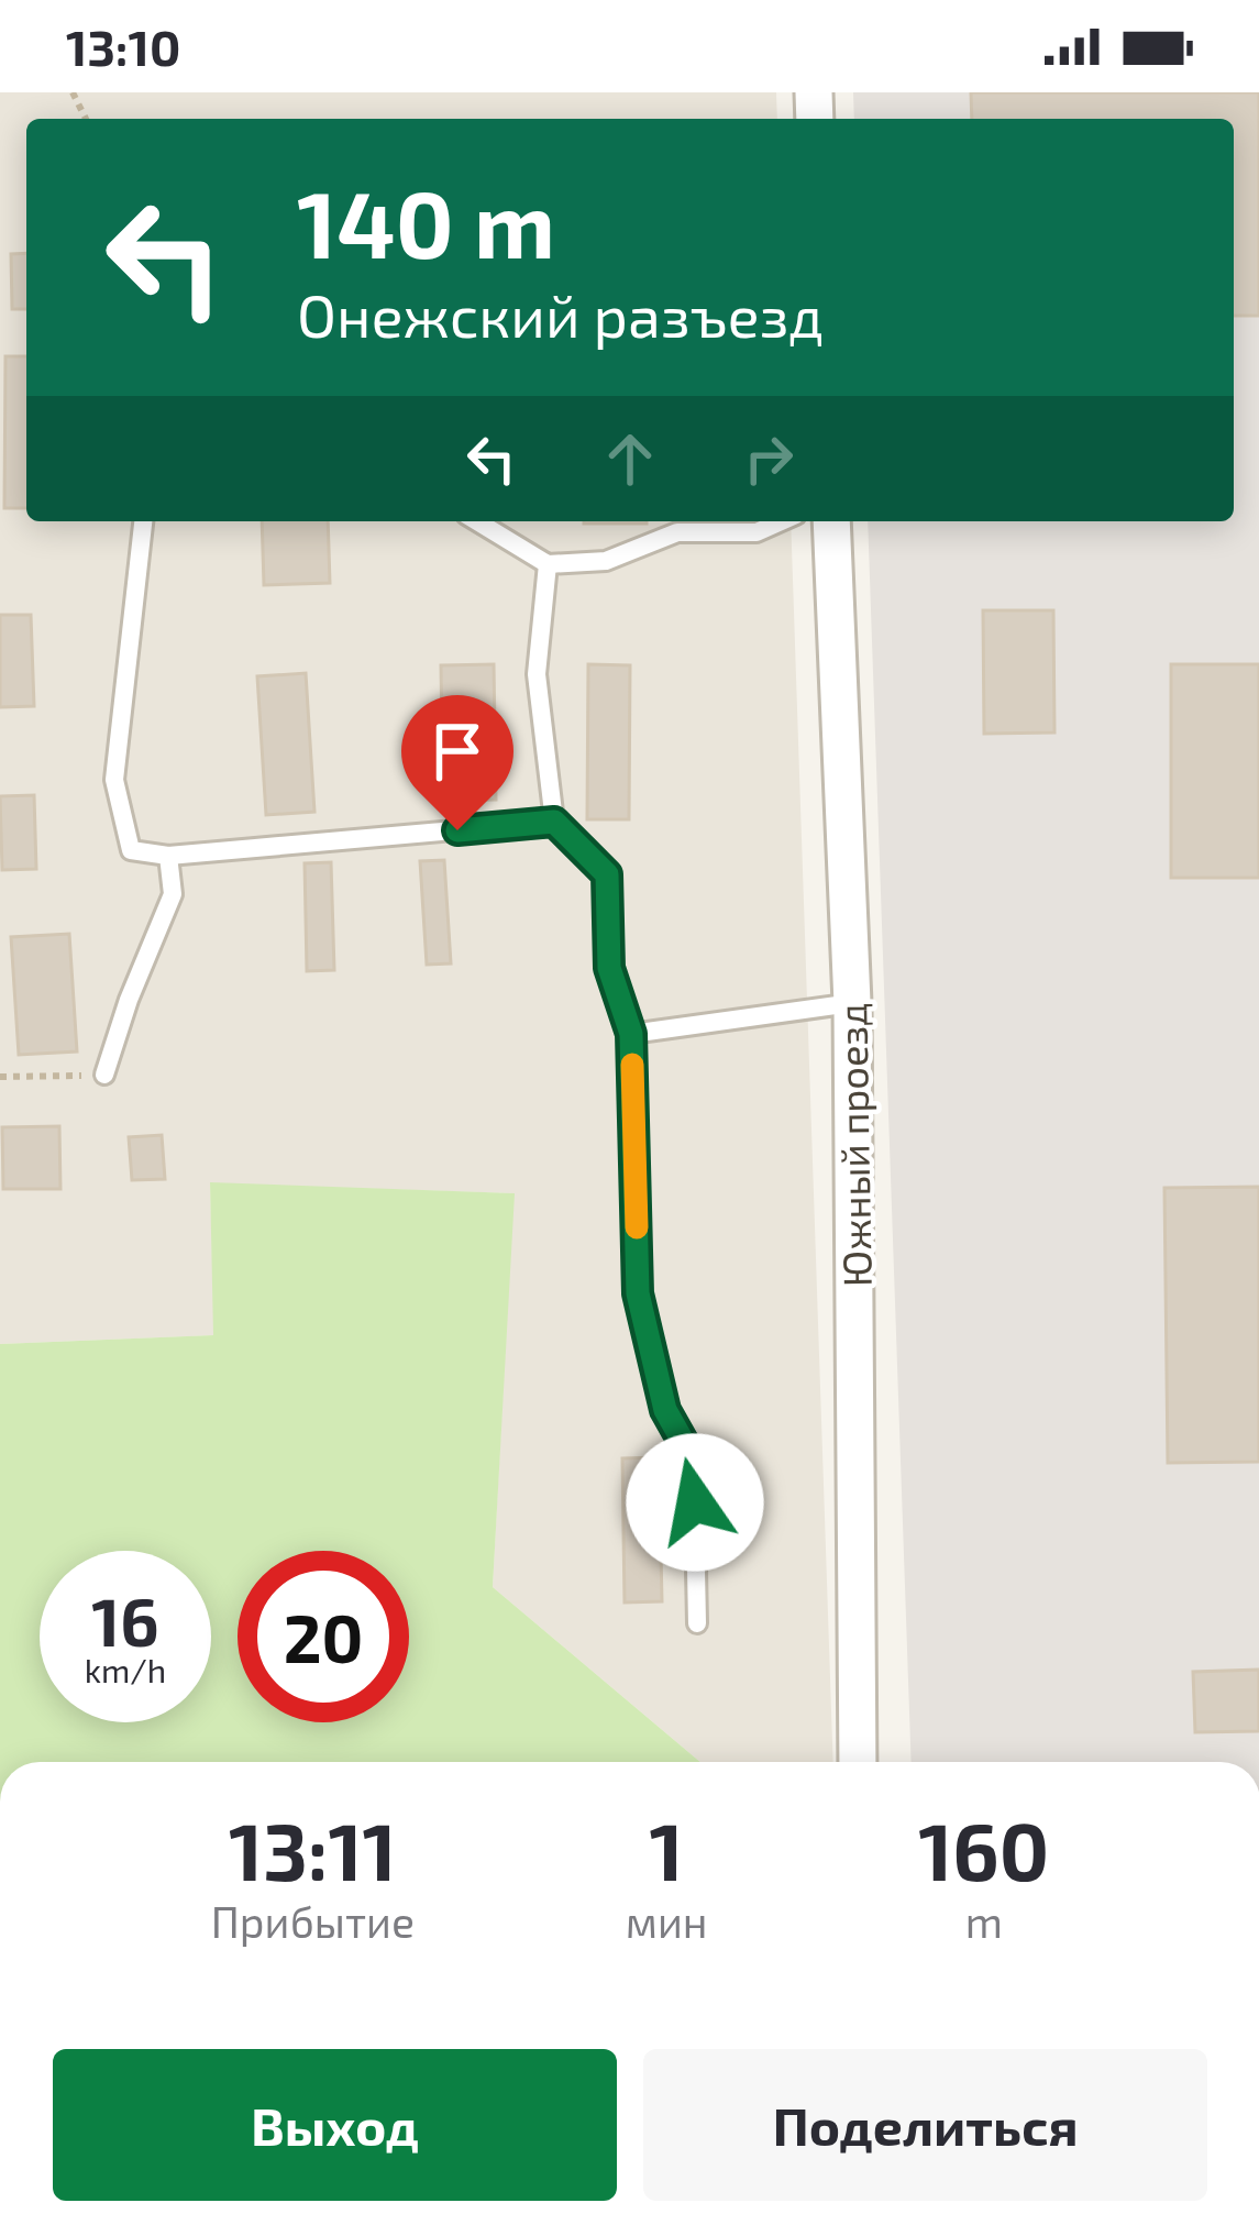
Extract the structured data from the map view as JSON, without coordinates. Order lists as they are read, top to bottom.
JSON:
{
  "streets": {
    "street": ["Южный проезд"]
  },
  "page": {
    "status": "13:10",
    "turn": ["140 m", "Онежский разъезд"],
    "speed": "16 km/h",
    "limit": "20",
    "eta": [
      "13:11",
      "Прибытие",
      "1",
      "мин",
      "160",
      "m"
    ],
    "buttons": ["Выход", "Поделиться"]
  }
}
